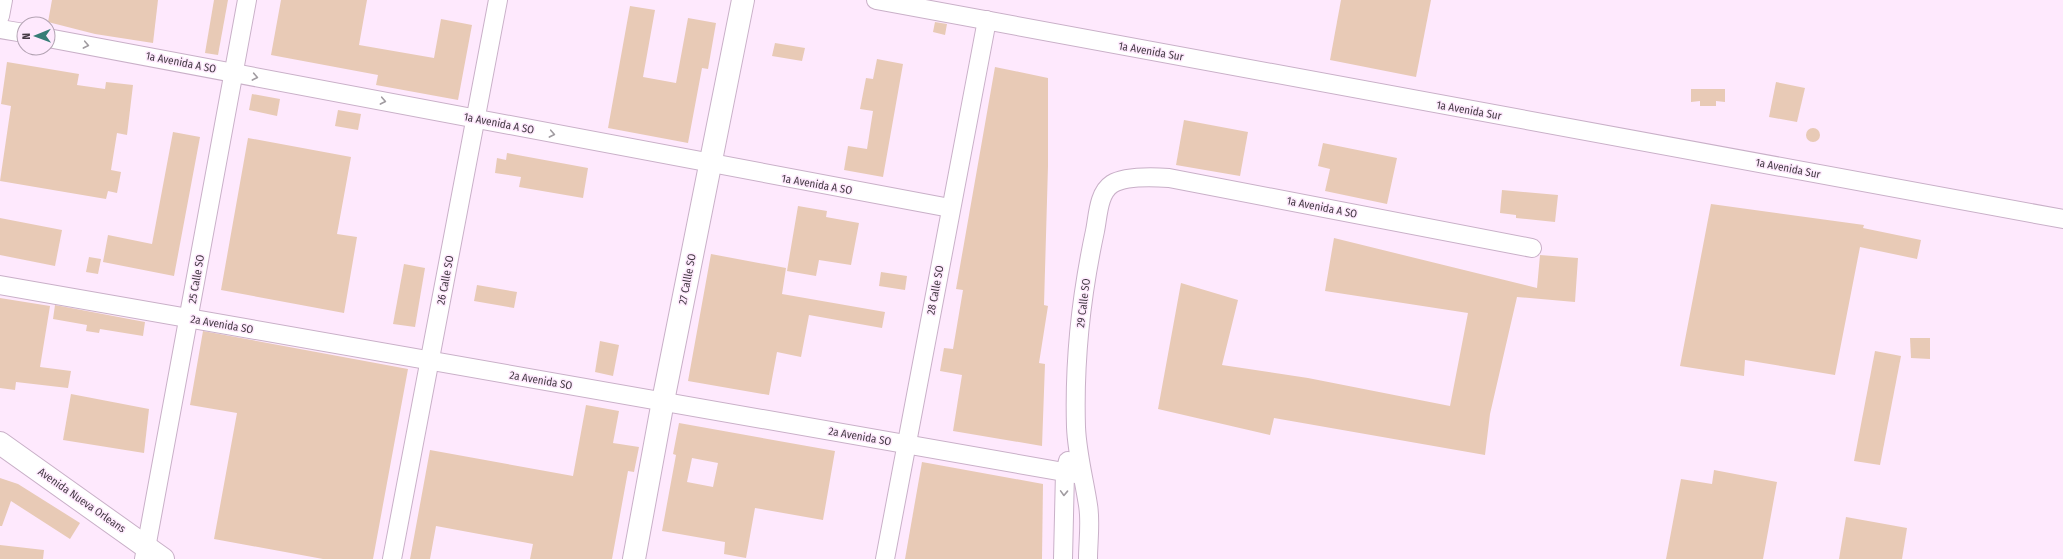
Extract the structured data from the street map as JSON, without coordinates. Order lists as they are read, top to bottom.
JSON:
{
  "streets": {
    "main road": ["27 Callle SO", "Avenida Nueva Orleans"],
    "street": [
      "1a Avenida Sur",
      "1a Avenida A SO",
      "25 Calle SO",
      "26 Calle SO",
      "28 Calle SO",
      "29 Calle SO",
      "2a Avenida SO"
    ]
  },
  "crossings": [
    ["1a Avenida Sur", "28 Calle SO"],
    ["1a Avenida A SO", "25 Calle SO"],
    ["1a Avenida A SO", "27 Callle SO"],
    ["1a Avenida A SO", "26 Calle SO"],
    ["1a Avenida A SO", "28 Calle SO"],
    ["1a Avenida A SO", "29 Calle SO"],
    ["25 Calle SO", "2a Avenida SO"],
    ["25 Calle SO", "Avenida Nueva Orleans"],
    ["27 Callle SO", "2a Avenida SO"],
    ["26 Calle SO", "2a Avenida SO"],
    ["28 Calle SO", "2a Avenida SO"],
    ["29 Calle SO", "2a Avenida SO"]
  ],
  "one_way": ["1a Avenida A SO"],
  "north": "left"
}
